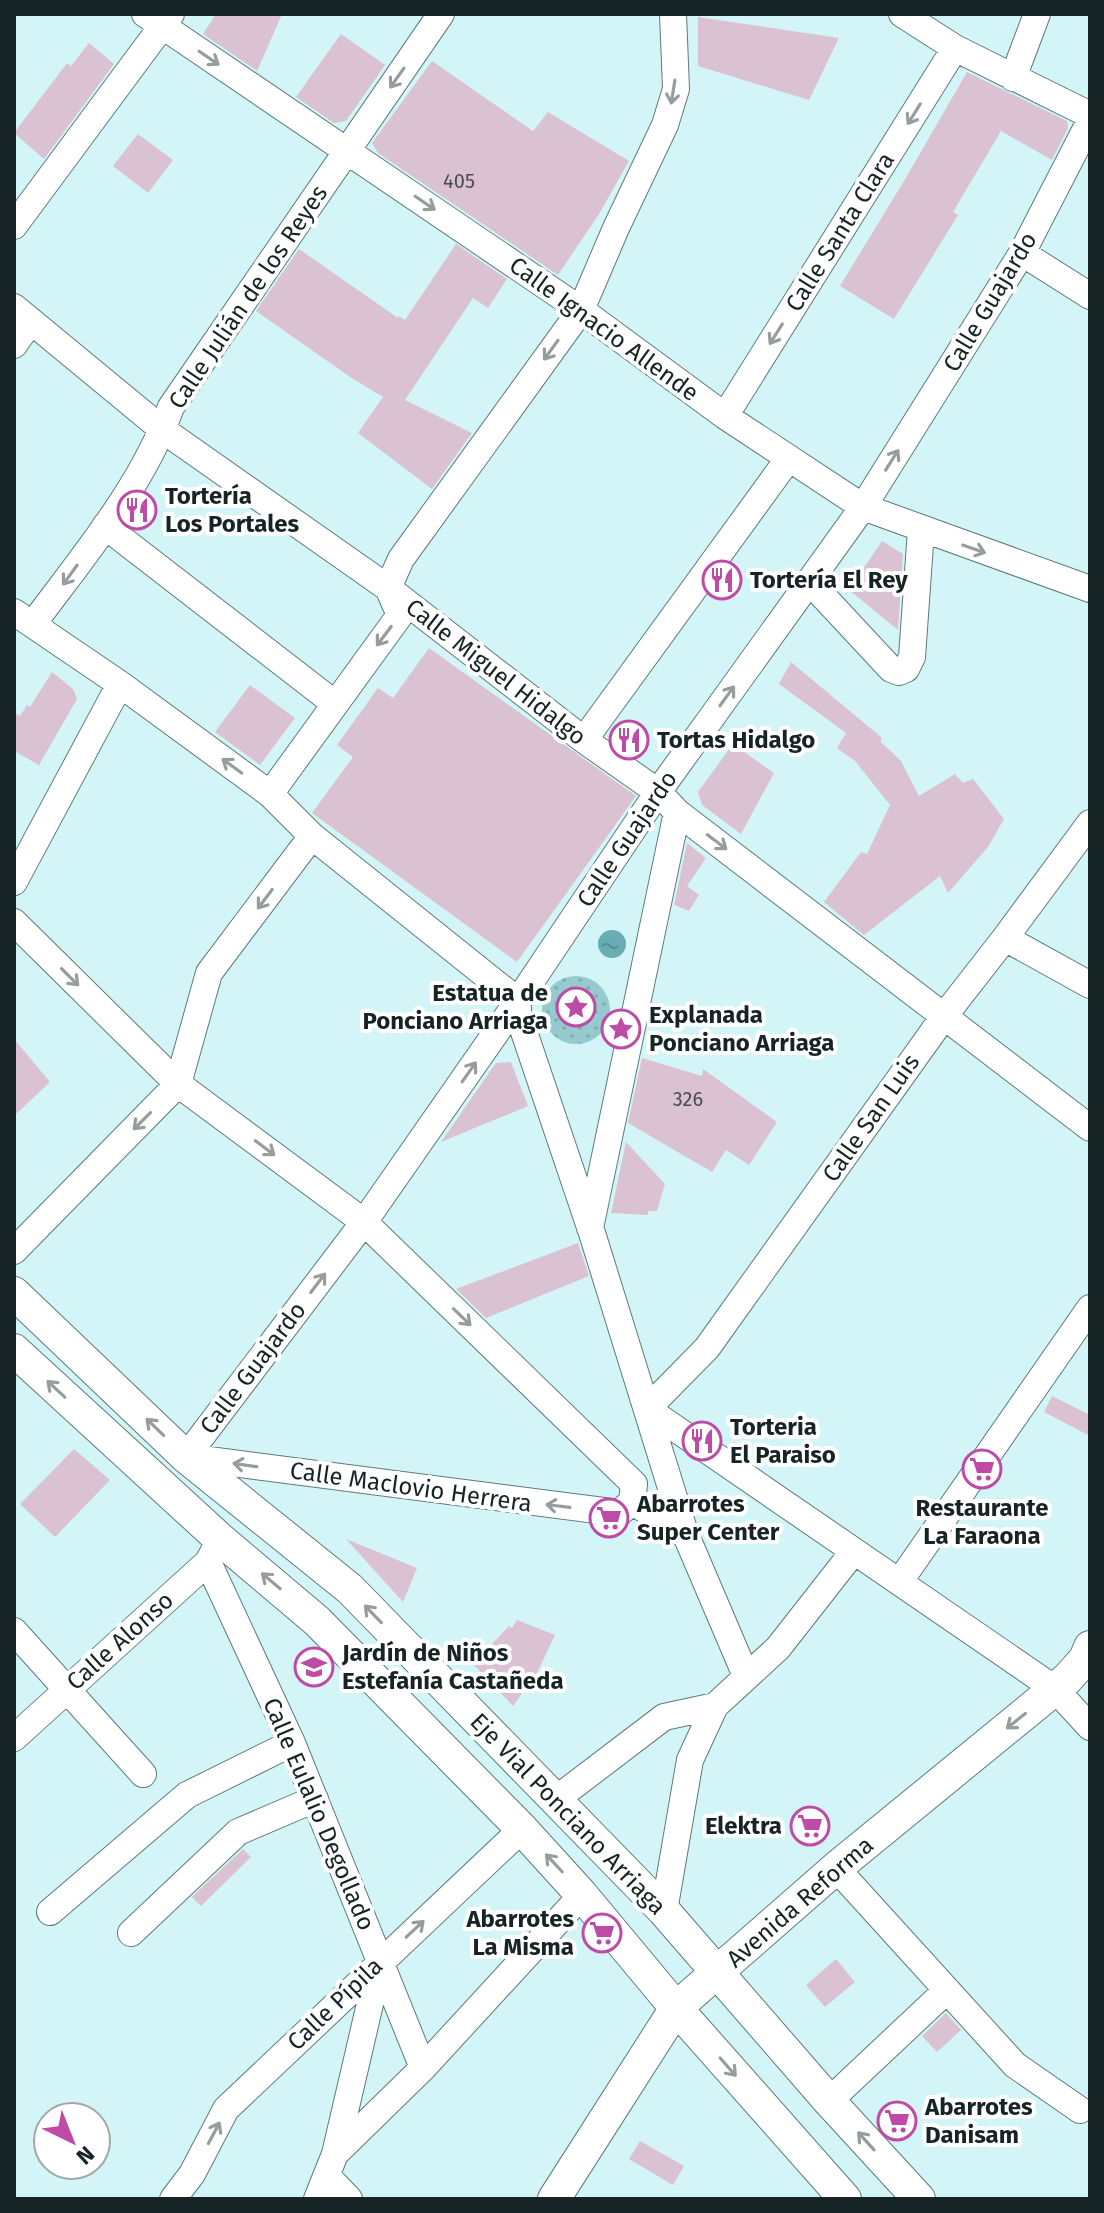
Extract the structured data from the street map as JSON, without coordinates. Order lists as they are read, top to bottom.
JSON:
{
  "streets": {
    "main road": ["Eje Vial Ponciano Arriaga", "Avenida Reforma"],
    "street": [
      "Calle Santa Clara",
      "Calle Julián de los Reyes",
      "Calle Guajardo",
      "Calle Ignacio Allende",
      "Calle Miguel Hidalgo",
      "Calle San Luis",
      "Calle Maclovio Herrera",
      "Calle Alonso",
      "Calle Eulalio Degollado",
      "Calle Pípila"
    ]
  },
  "crossings": [
    ["Calle Santa Clara", "Calle Ignacio Allende"],
    ["Calle Julián de los Reyes", "Calle Ignacio Allende"],
    ["Calle Julián de los Reyes", "Calle Miguel Hidalgo"],
    ["Calle Guajardo", "Calle Ignacio Allende"],
    ["Calle Guajardo", "Calle Miguel Hidalgo"],
    ["Calle Guajardo", "Calle Maclovio Herrera"],
    ["Calle Guajardo", "Eje Vial Ponciano Arriaga"],
    ["Calle Miguel Hidalgo", "Calle San Luis"],
    ["Calle Maclovio Herrera", "Eje Vial Ponciano Arriaga"],
    ["Calle Alonso", "Calle Eulalio Degollado"],
    ["Calle Alonso", "Eje Vial Ponciano Arriaga"],
    ["Calle Eulalio Degollado", "Eje Vial Ponciano Arriaga"],
    ["Calle Eulalio Degollado", "Calle Pípila"],
    ["Eje Vial Ponciano Arriaga", "Avenida Reforma"],
    ["Eje Vial Ponciano Arriaga", "Calle Pípila"]
  ],
  "one_way": [
    "Calle Julián de los Reyes",
    "Calle Ignacio Allende",
    "Calle Maclovio Herrera",
    "Avenida Reforma"
  ],
  "places": {
    "restaurant": [
      "Tortería Los Portales",
      "Tortería El Rey",
      "Tortas Hidalgo",
      "Torteria El Paraiso"
    ],
    "place": ["Estatua de Ponciano Arriaga", "Explanada Ponciano Arriaga"],
    "supermarket": [
      "Restaurante La Faraona",
      "Abarrotes Super Center",
      "Elektra",
      "Abarrotes La Misma",
      "Abarrotes Danisam"
    ],
    "school or university": ["Jardín de Niños Estefanía Castañeda"]
  },
  "house_numbers": ["405", "326"],
  "north": "bottom right"
}
